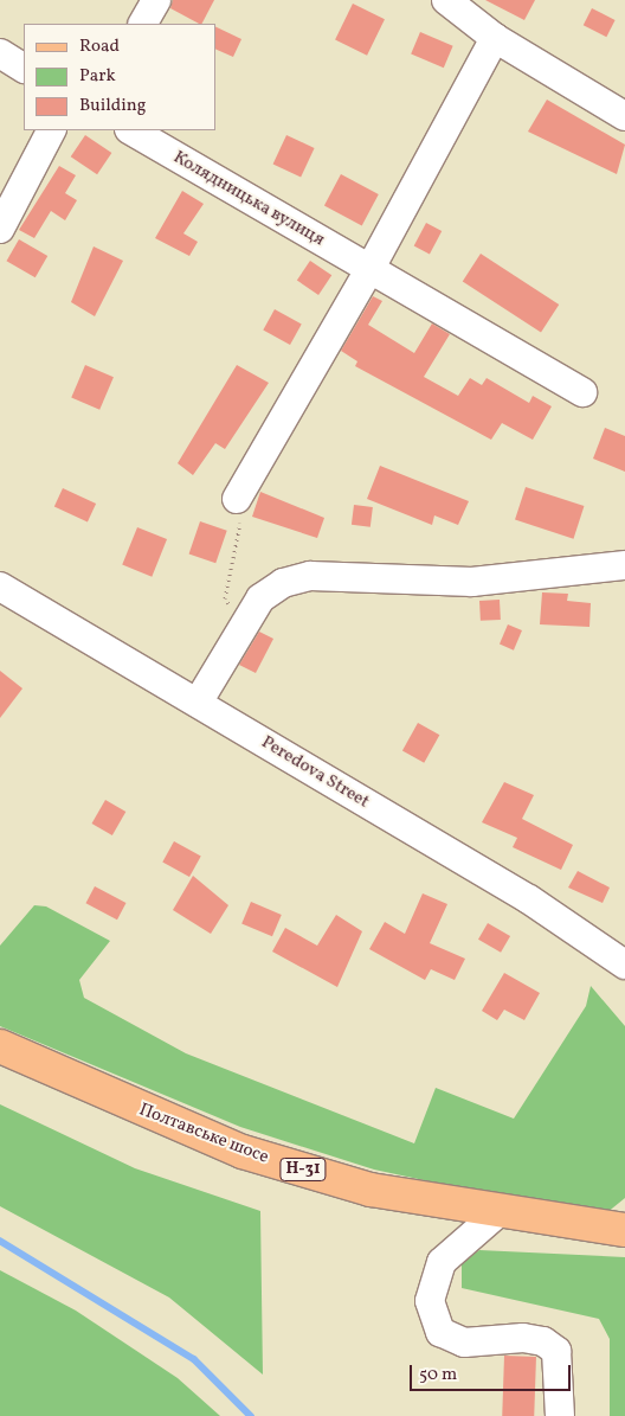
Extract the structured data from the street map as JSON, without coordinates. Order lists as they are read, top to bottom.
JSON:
{
  "streets": {
    "main road": ["Полтавське шосе", "Н-31"],
    "street": ["Колядницька вулиця", "Peredova Street"]
  },
  "legend": ["Road", "Park", "Building"],
  "scale_bar": "50 m"
}
